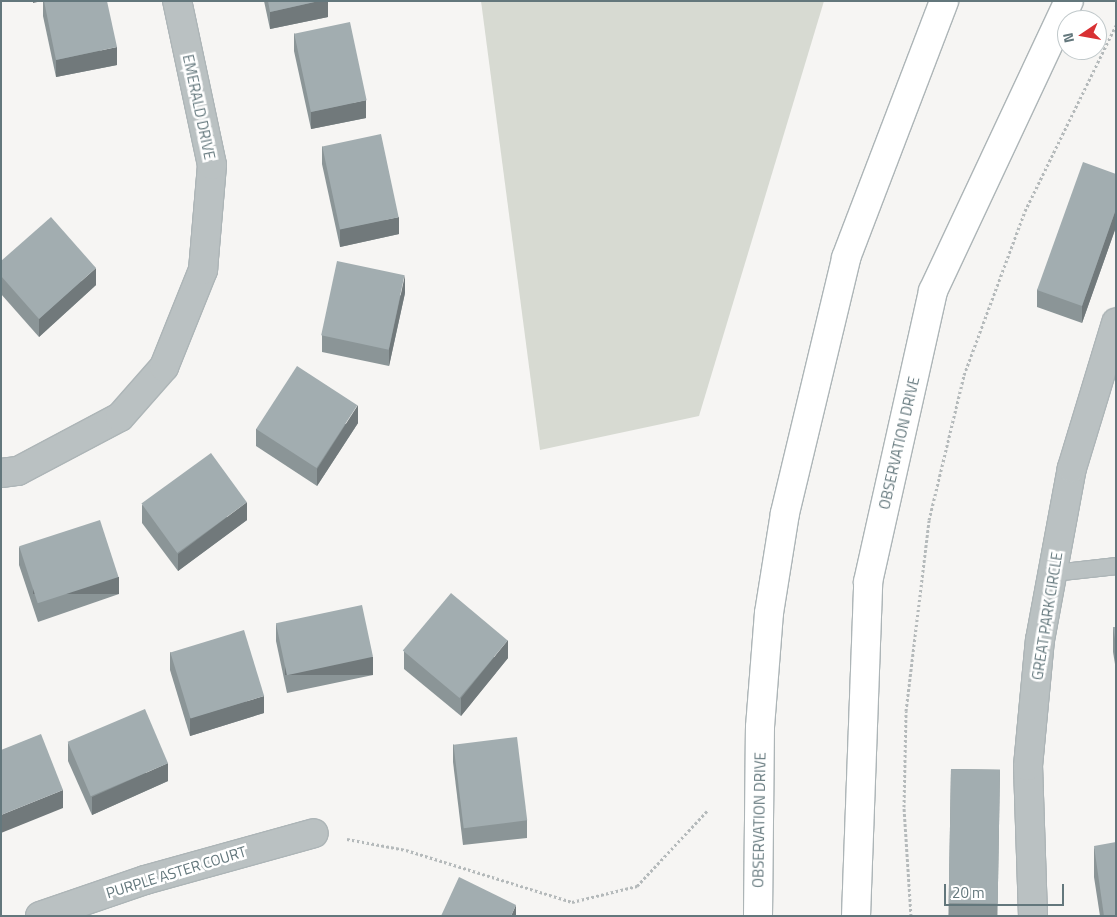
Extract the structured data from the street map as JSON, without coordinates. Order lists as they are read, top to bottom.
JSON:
{
  "streets": {
    "street": [
      "EMERALD DRIVE",
      "OBSERVATION DRIVE",
      "GREAT PARK CIRCLE",
      "PURPLE ASTER COURT"
    ]
  },
  "scale_bar": "20 m",
  "north": "left"
}
